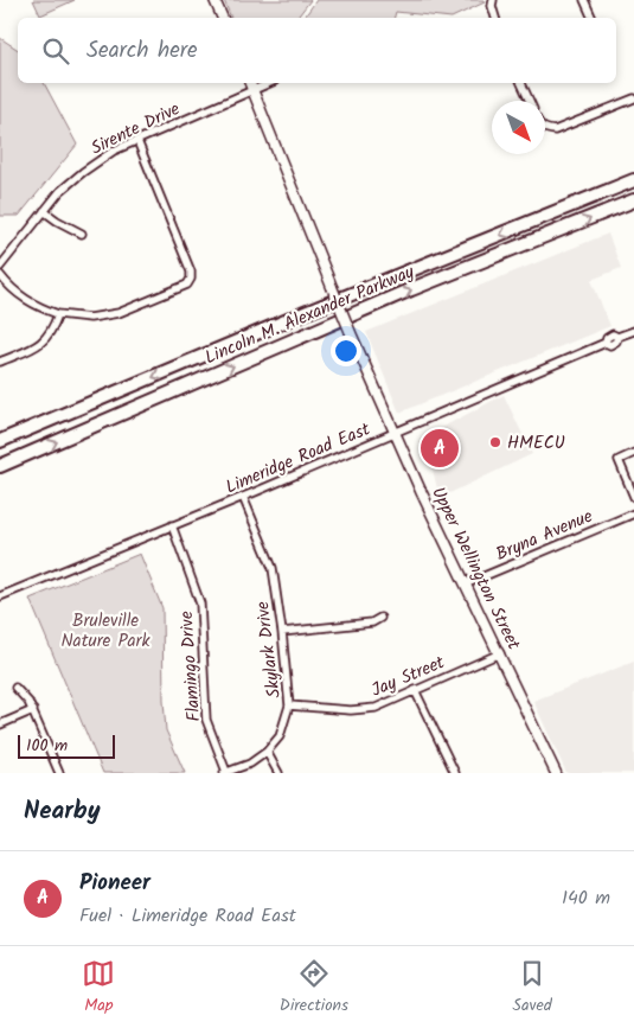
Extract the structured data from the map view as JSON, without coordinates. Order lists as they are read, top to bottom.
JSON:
{
  "streets": {
    "highway": ["Lincoln M. Alexander Parkway"],
    "main road": ["Upper Wellington Street"],
    "street": [
      "Sirente Drive",
      "Limeridge Road East",
      "Bryna Avenue",
      "Skylark Drive",
      "Flamingo Drive",
      "Jay Street"
    ]
  },
  "crossings": [
    ["Sirente Drive", "Upper Wellington Street"],
    ["Limeridge Road East", "Upper Wellington Street"],
    ["Limeridge Road East", "Skylark Drive"],
    ["Limeridge Road East", "Flamingo Drive"],
    ["Bryna Avenue", "Upper Wellington Street"],
    ["Upper Wellington Street", "Jay Street"],
    ["Skylark Drive", "Flamingo Drive"],
    ["Skylark Drive", "Jay Street"]
  ],
  "parks": ["Bruleville Nature Park"],
  "places": ["HMECU"],
  "scale_bar": "100 m",
  "north": "bottom right",
  "page": {
    "search": "Search here",
    "pins": "A",
    "scale": "100 m",
    "heading": "Nearby",
    "list": [
      {
        "mark": "A",
        "name": "Pioneer",
        "note": "Fuel · Limeridge Road East",
        "value": "140 m"
      }
    ],
    "nav": ["Map", "Directions", "Saved"]
  }
}
